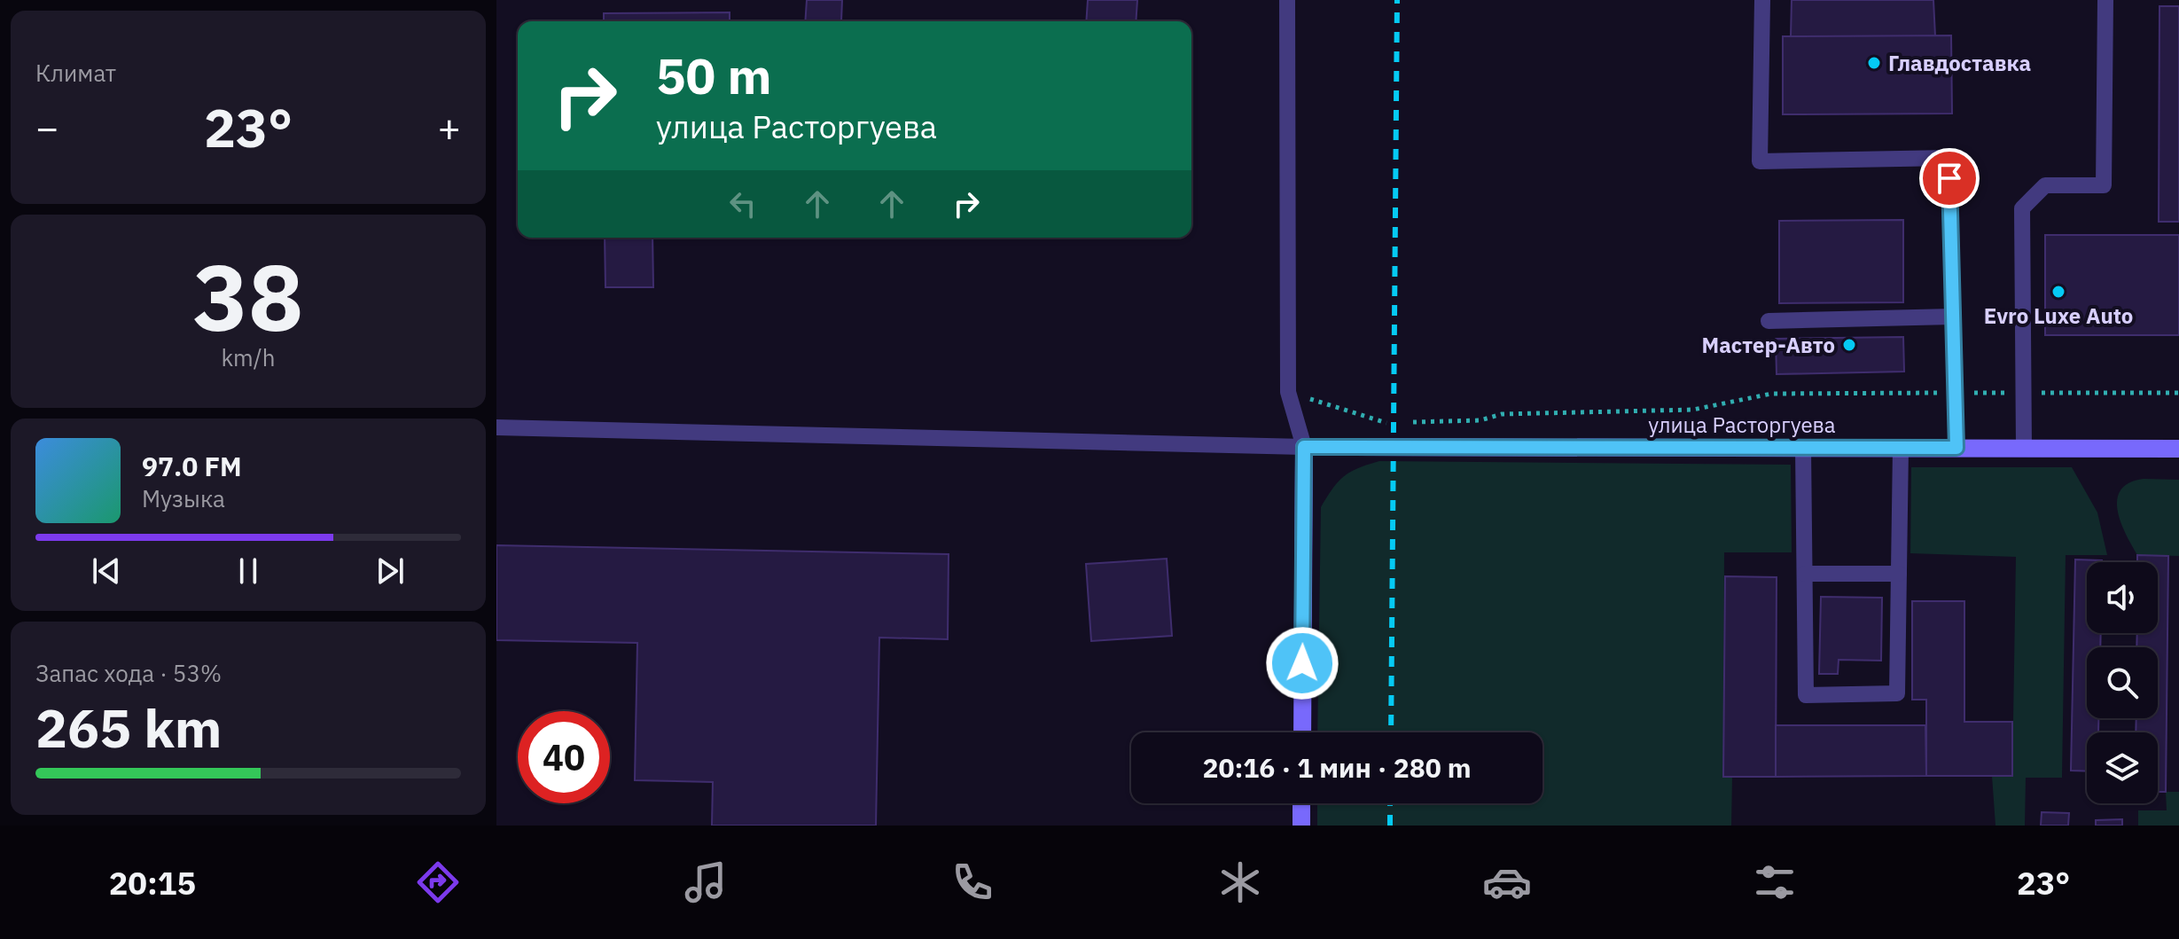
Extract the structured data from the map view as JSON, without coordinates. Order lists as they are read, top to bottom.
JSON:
{
  "streets": {
    "street": ["улица Расторгуева"]
  },
  "places": ["Главдоставка", "Evro Luxe Auto", "Мастер-Авто"],
  "page": {
    "tile": [
      "Климат",
      ["38", "km/h"],
      ["Запас хода · 53%", "265 km"]
    ],
    "turn": ["50 m", "улица Расторгуева"],
    "heat": ["−", "23°", "+"],
    "song": ["97.0 FM", "Музыка"],
    "limit": "40",
    "trip": "20:16 · 1 мин · 280 m",
    "tabs": ["20:15", "23°"]
  }
}
